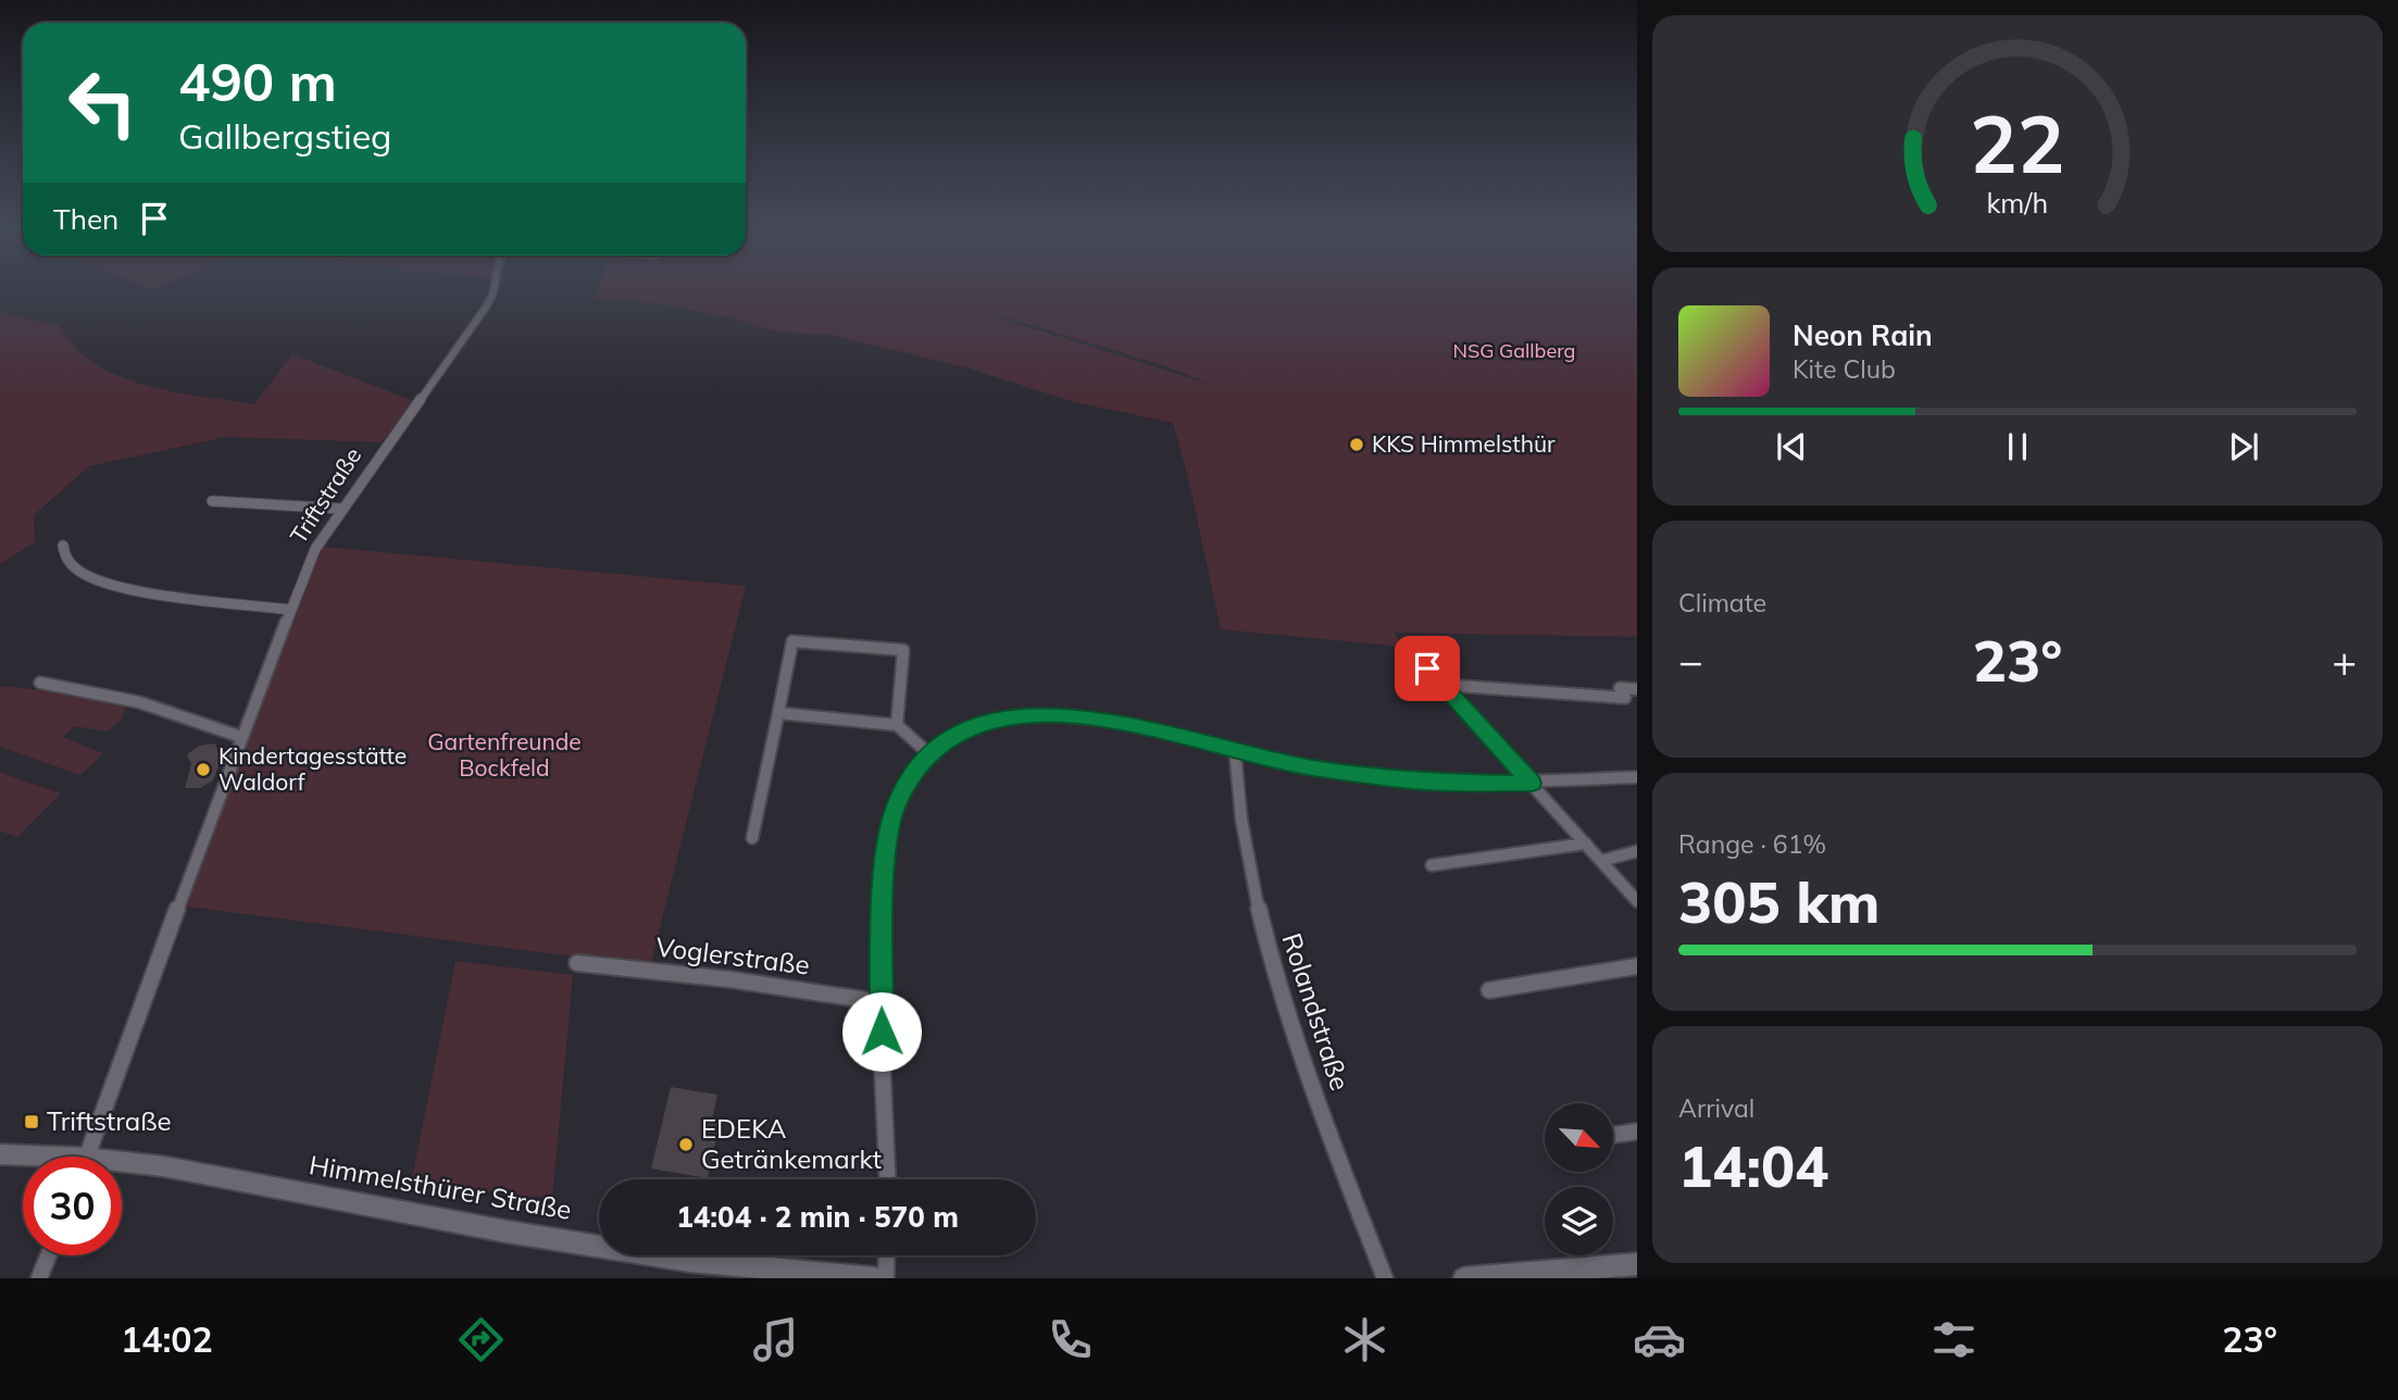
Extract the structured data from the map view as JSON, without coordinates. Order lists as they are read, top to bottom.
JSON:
{
  "streets": {
    "street": [
      "Triftstraße",
      "Voglerstraße",
      "Rolandstraße",
      "Himmelsthürer Straße"
    ]
  },
  "parks": ["NSG Gallberg", "Gartenfreunde Bockfeld"],
  "places": {
    "other": ["KKS Himmelsthür", "Kindertagesstätte Waldorf", "EDEKA Getränkemarkt"],
    "transit": ["Triftstraße"]
  },
  "north": "bottom right",
  "page": {
    "turn": ["490 m", "Gallbergstieg"],
    "then": "Then",
    "song": ["Neon Rain", "Kite Club"],
    "tile": [
      "Climate",
      ["Range · 61%", "305 km"],
      ["Arrival", "14:04"]
    ],
    "heat": ["−", "23°", "+"],
    "limit": "30",
    "trip": "14:04 · 2 min · 570 m",
    "tabs": ["14:02", "23°"],
    "gauge": ["22", "km/h"]
  }
}
